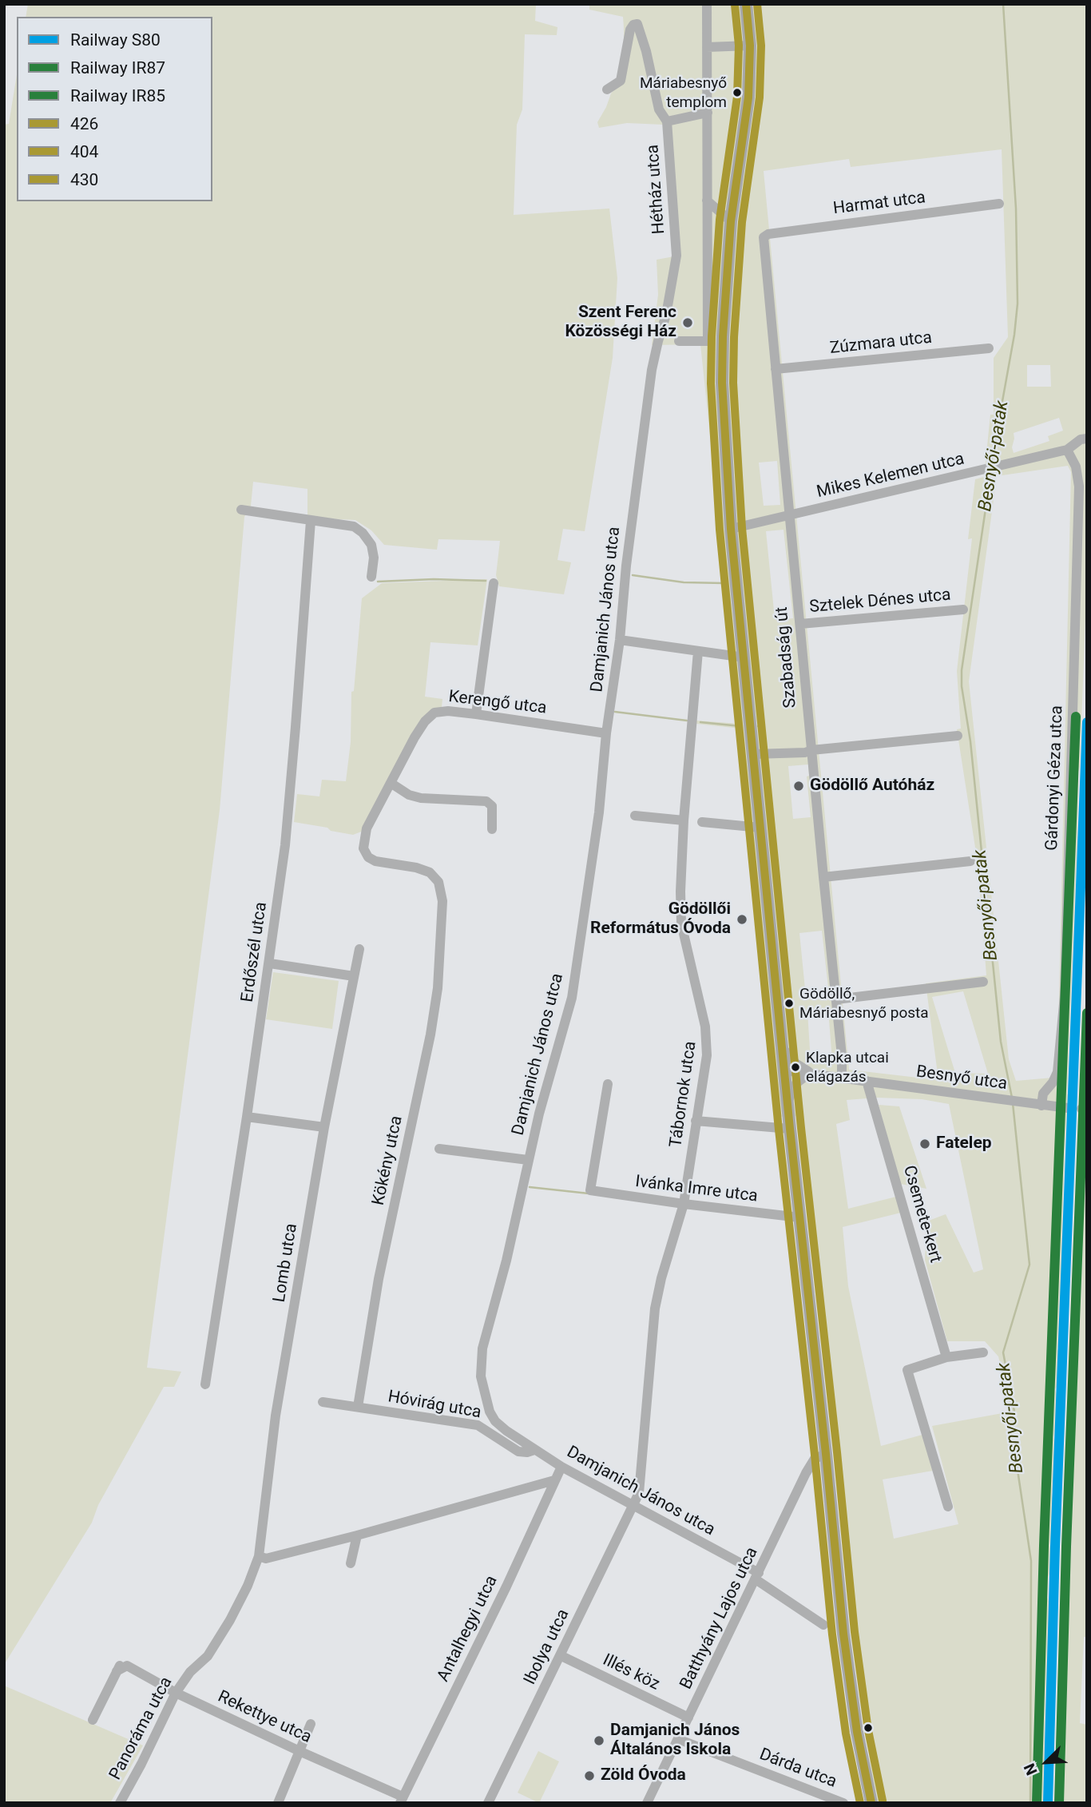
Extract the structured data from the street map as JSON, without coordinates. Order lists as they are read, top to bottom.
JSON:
{
  "streets": {
    "street": [
      "Hétház utca",
      "Harmat utca",
      "Zúzmara utca",
      "Mikes Kelemen utca",
      "Sztelek Dénes utca",
      "Damjanich János utca",
      "Szabadság út",
      "Kerengő utca",
      "Gárdonyi Géza utca",
      "Erdőszél utca",
      "Besnyő utca",
      "Tábornok utca",
      "Kökény utca",
      "Ivánka Imre utca",
      "Csemete-kert",
      "Lomb utca",
      "Hóvirág utca",
      "Batthyány Lajos utca",
      "Antalhegyi utca",
      "Ibolya utca",
      "Illés köz",
      "Rekettye utca",
      "Panoráma utca",
      "Dárda utca"
    ]
  },
  "crossings": [
    ["Hétház utca", "Damjanich János utca"],
    ["Harmat utca", "Szabadság út"],
    ["Zúzmara utca", "Szabadság út"],
    ["Mikes Kelemen utca", "Szabadság út"],
    ["Mikes Kelemen utca", "Gárdonyi Géza utca"],
    ["Sztelek Dénes utca", "Szabadság út"],
    ["Damjanich János utca", "Kerengő utca"],
    ["Damjanich János utca", "Tábornok utca"],
    ["Damjanich János utca", "Hóvirág utca"],
    ["Damjanich János utca", "Batthyány Lajos utca"],
    ["Damjanich János utca", "Antalhegyi utca"],
    ["Damjanich János utca", "Ibolya utca"],
    ["Szabadság út", "Besnyő utca"],
    ["Kerengő utca", "Kökény utca"],
    ["Gárdonyi Géza utca", "Besnyő utca"],
    ["Besnyő utca", "Csemete-kert"],
    ["Tábornok utca", "Ivánka Imre utca"],
    ["Tábornok utca", "Ibolya utca"],
    ["Kökény utca", "Hóvirág utca"],
    ["Lomb utca", "Panoráma utca"],
    ["Batthyány Lajos utca", "Illés köz"],
    ["Batthyány Lajos utca", "Dárda utca"],
    ["Antalhegyi utca", "Rekettye utca"],
    ["Ibolya utca", "Illés köz"],
    ["Rekettye utca", "Panoráma utca"]
  ],
  "water": ["Besnyői-patak"],
  "places": [
    "Máriabesnyő templom",
    "Szent Ferenc Közösségi Ház",
    "Gödöllő Autóház",
    "Gödöllői Református Óvoda",
    "Gödöllő, Máriabesnyő posta",
    "Klapka utcai elágazás",
    "Fatelep",
    "Damjanich János Általános Iskola",
    "Zöld Óvoda"
  ],
  "lines": [
    "transit line 426",
    "transit line 430",
    "transit line 404",
    "rail line IR85",
    "rail line S80",
    "rail line IR87"
  ],
  "legend": [
    "Railway S80",
    "Railway IR87",
    "Railway IR85",
    "426",
    "404",
    "430"
  ],
  "north": "bottom left"
}
